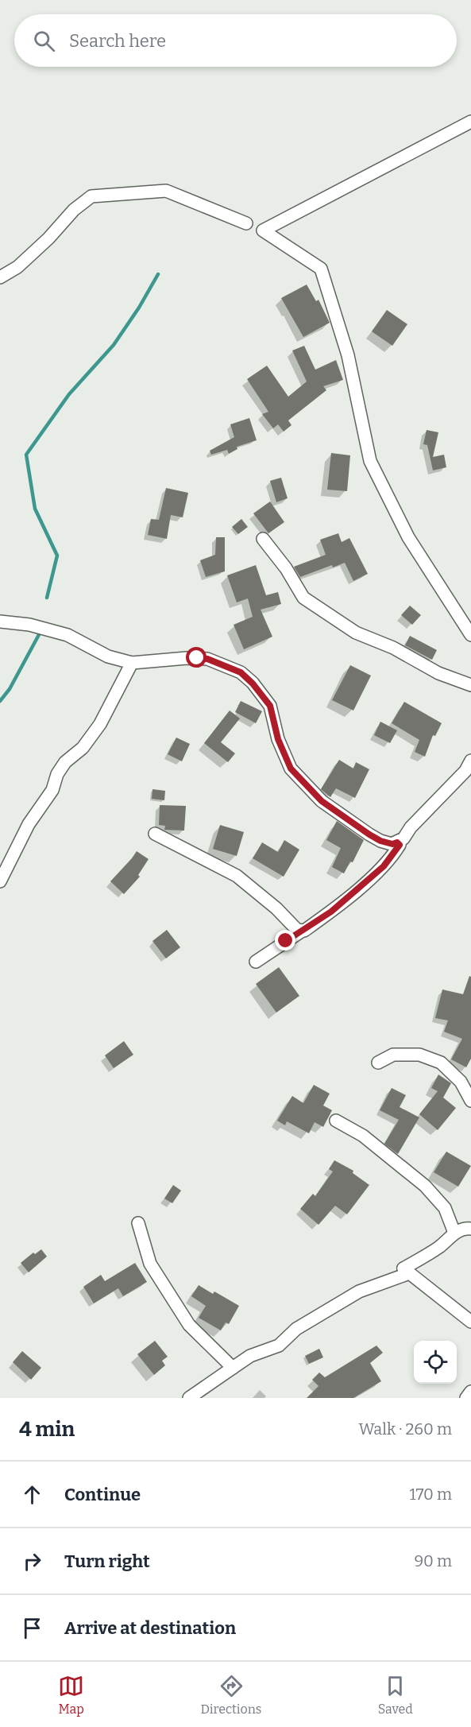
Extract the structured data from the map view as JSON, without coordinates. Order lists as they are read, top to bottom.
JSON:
{
  "page": {
    "search": "Search here",
    "heading": ["4 min", "Walk · 260 m"],
    "list": [
      ["Continue", "170 m"],
      ["Turn right", "90 m"],
      "Arrive at destination"
    ],
    "nav": ["Map", "Directions", "Saved"]
  }
}
